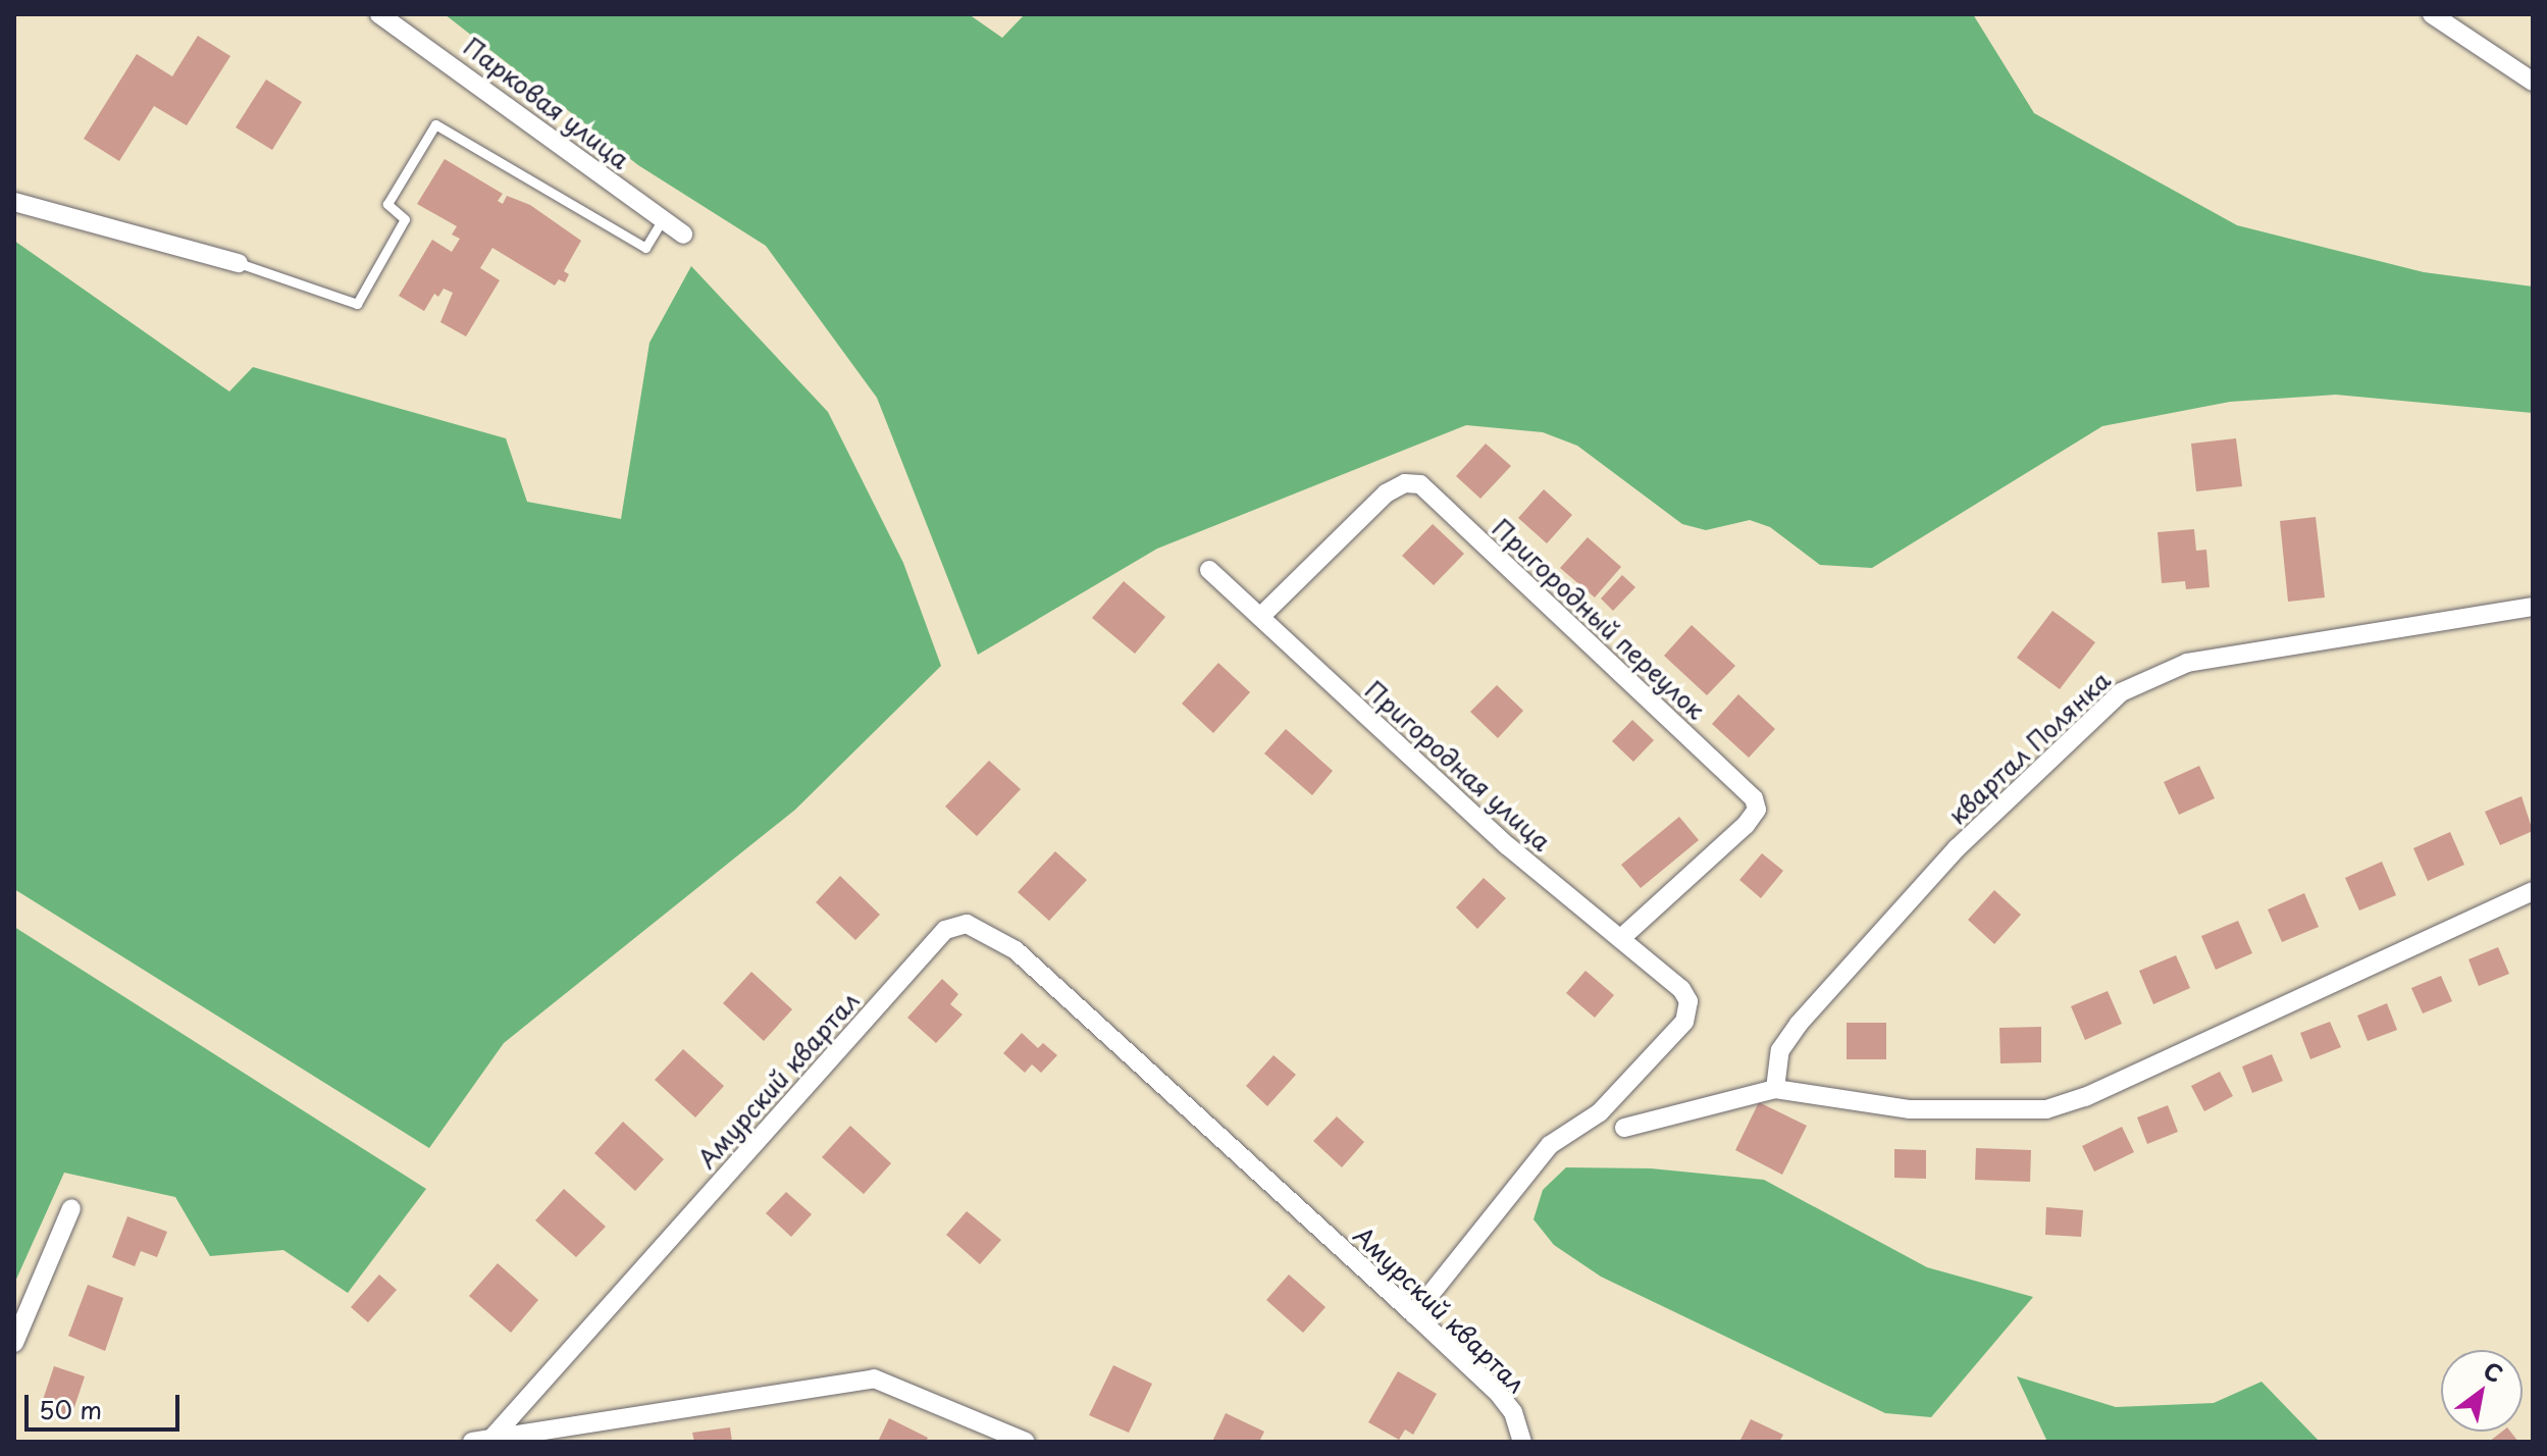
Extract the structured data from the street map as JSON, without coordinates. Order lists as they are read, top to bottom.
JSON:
{
  "streets": {
    "street": [
      "Парковая улица",
      "Пригородный переулок",
      "квартал Полянка",
      "Пригородная улица",
      "Амурский квартал"
    ]
  },
  "crossings": [
    ["Пригородный переулок", "Пригородная улица"],
    ["Пригородная улица", "Амурский квартал"]
  ],
  "scale_bar": "50 m",
  "north": "top right"
}
